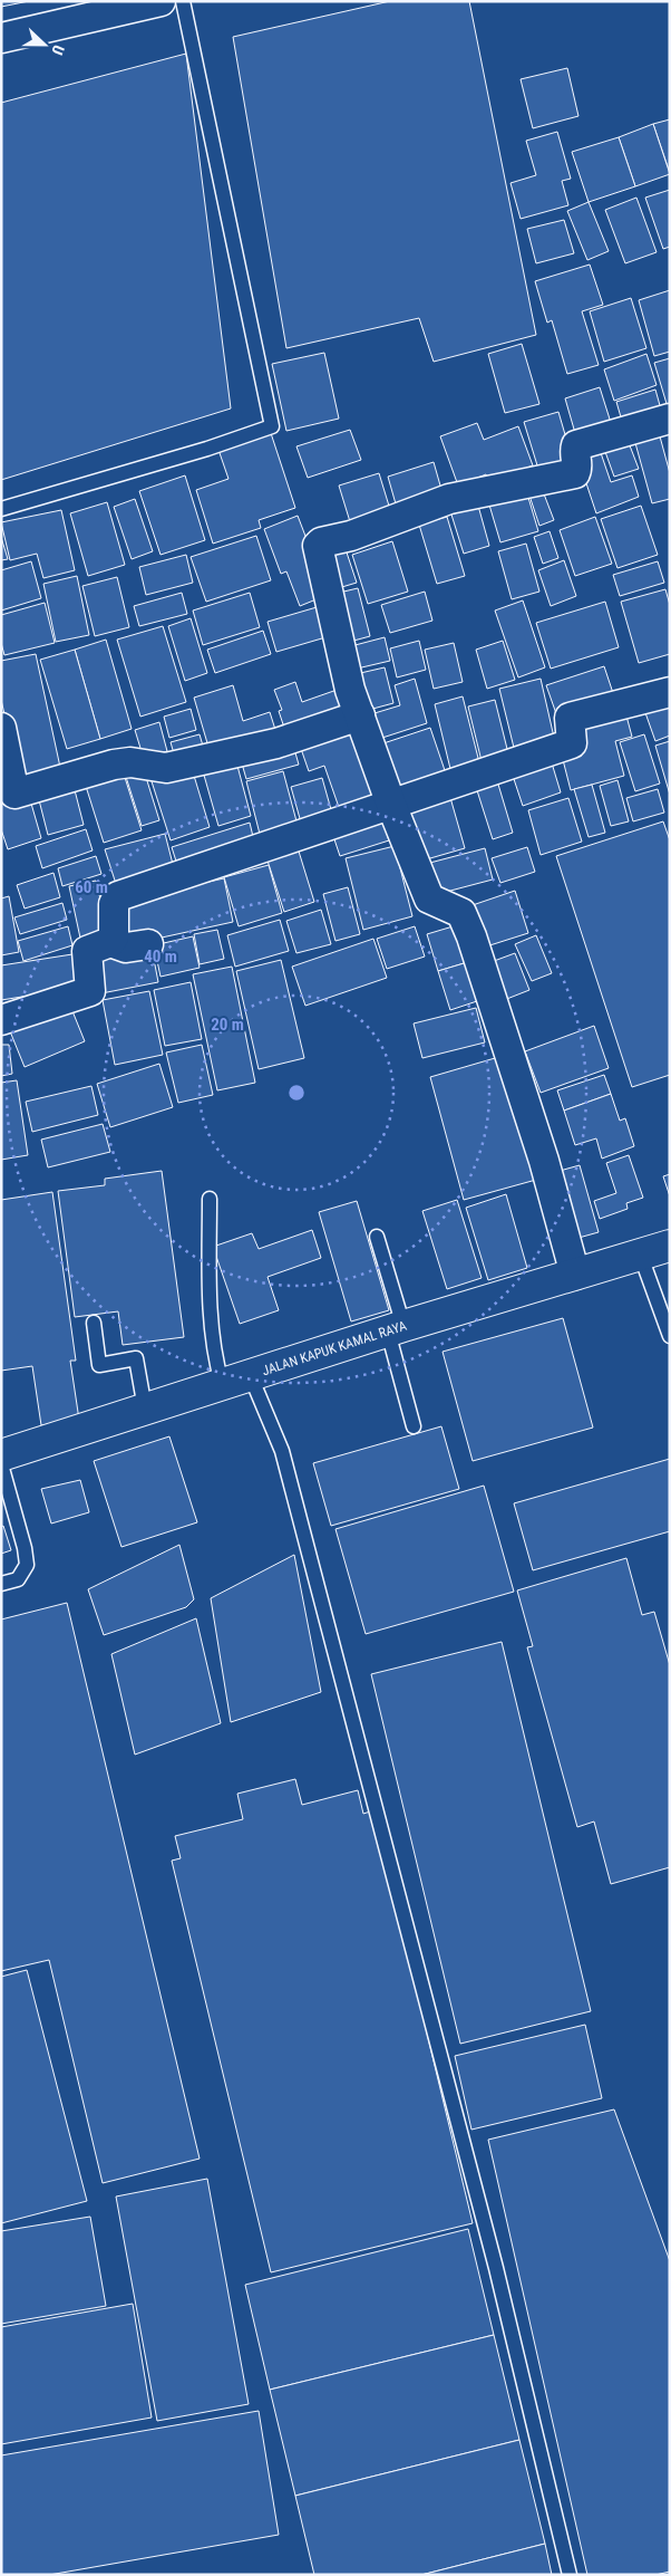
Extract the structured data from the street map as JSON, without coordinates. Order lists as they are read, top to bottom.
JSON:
{
  "streets": {
    "main road": ["JALAN KAPUK KAMAL RAYA"]
  },
  "north": "right",
  "rings": ["60 m", "40 m", "20 m"]
}
